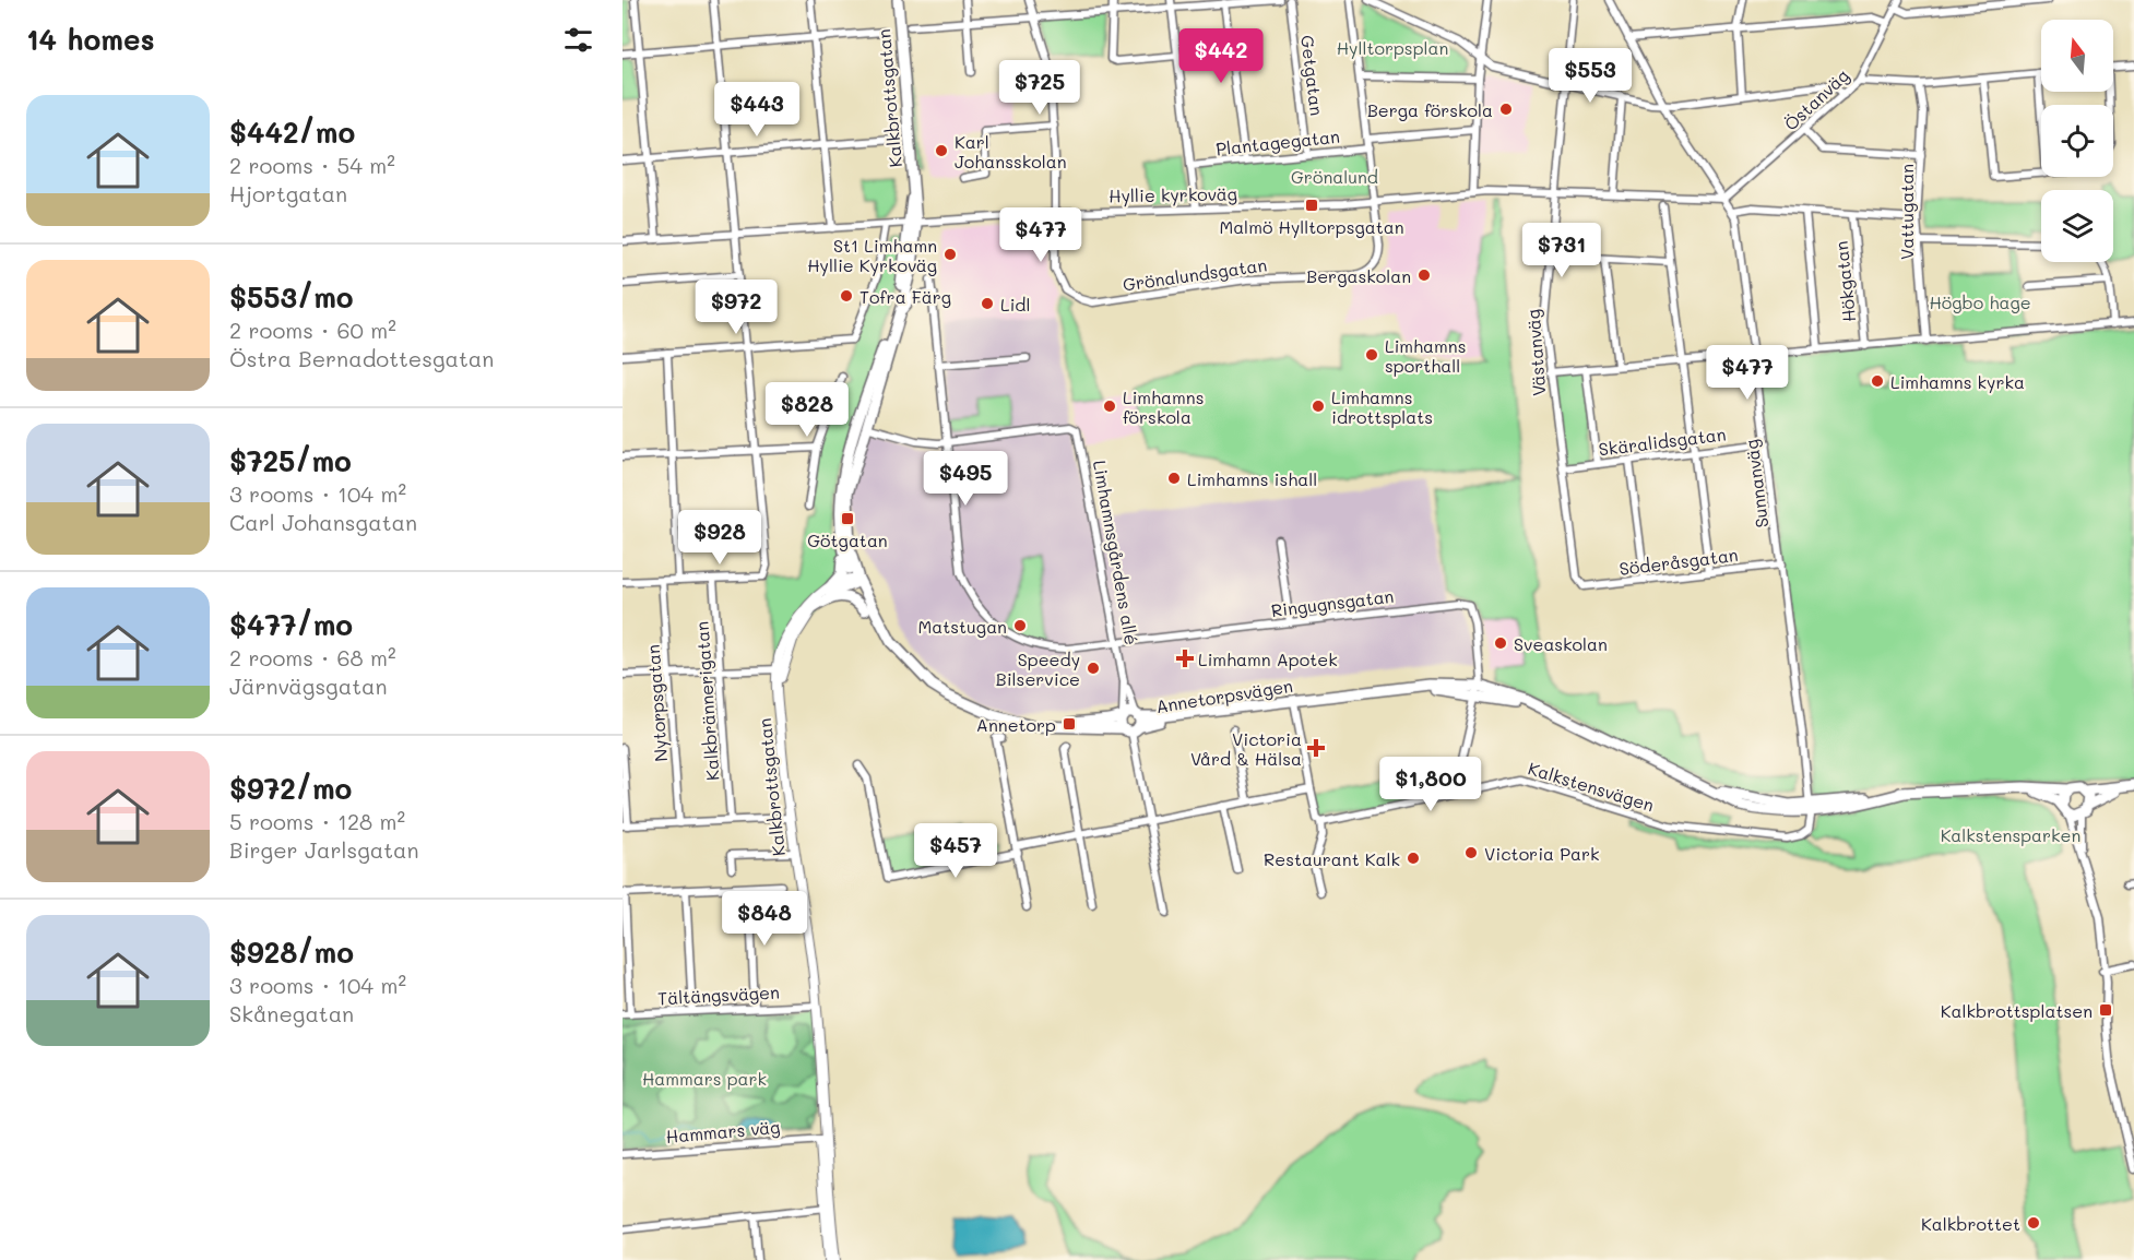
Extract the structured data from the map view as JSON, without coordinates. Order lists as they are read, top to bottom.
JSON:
{
  "streets": {
    "main road": ["Kalkbrottsgatan", "Annetorpsvägen"],
    "street": [
      "Getgatan",
      "Östanväg",
      "Plantagegatan",
      "Hyllie kyrkoväg",
      "Vattugatan",
      "Grönalundsgatan",
      "Hökgatan",
      "Västanväg",
      "Skäralidsgatan",
      "Sunnanväg",
      "Limhamnsgårdens allé",
      "Söderåsgatan",
      "Ringugnsgatan",
      "Kalkbrännerigatan",
      "Nytorpsgatan",
      "Kalkstensvägen",
      "Tältängsvägen",
      "Hammars väg"
    ]
  },
  "crossings": [
    ["Getgatan", "Plantagegatan"],
    ["Kalkbrottsgatan", "Hyllie kyrkoväg"],
    ["Kalkbrottsgatan", "Annetorpsvägen"],
    ["Kalkbrottsgatan", "Tältängsvägen"],
    ["Kalkbrottsgatan", "Hammars väg"],
    ["Östanväg", "Hyllie kyrkoväg"],
    ["Östanväg", "Sunnanväg"],
    ["Hyllie kyrkoväg", "Grönalundsgatan"],
    ["Hyllie kyrkoväg", "Västanväg"],
    ["Hyllie kyrkoväg", "Sunnanväg"],
    ["Västanväg", "Skäralidsgatan"],
    ["Västanväg", "Söderåsgatan"],
    ["Skäralidsgatan", "Sunnanväg"],
    ["Sunnanväg", "Söderåsgatan"],
    ["Sunnanväg", "Annetorpsvägen"],
    ["Sunnanväg", "Kalkstensvägen"],
    ["Limhamnsgårdens allé", "Ringugnsgatan"],
    ["Limhamnsgårdens allé", "Annetorpsvägen"],
    ["Ringugnsgatan", "Annetorpsvägen"],
    ["Annetorpsvägen", "Kalkstensvägen"]
  ],
  "parks": [
    "Hylltorpsplan",
    "Grönalund",
    "Högbo hage",
    "Kalkstensparken",
    "Hammars park"
  ],
  "places": {
    "other": [
      "Berga förskola",
      "Karl Johansskolan",
      "St1 Limhamn Hyllie Kyrkoväg",
      "Bergaskolan",
      "Tofra Färg",
      "Lidl",
      "Limhamns sporthall",
      "Limhamns kyrka",
      "Limhamns förskola",
      "Limhamns idrottsplats",
      "Limhamns ishall",
      "Matstugan",
      "Sveaskolan",
      "Speedy Bilservice",
      "Victoria Park",
      "Restaurant Kalk",
      "Kalkbrottet"
    ],
    "transit": [
      "Malmö Hylltorpsgatan",
      "Götgatan",
      "Annetorp",
      "Kalkbrottsplatsen"
    ],
    "health": ["Limhamn Apotek", "Victoria Vård & Hälsa"]
  },
  "north": "top",
  "page": {
    "heading": "14 homes",
    "price": [
      "$442",
      "$553",
      "$725",
      "$443",
      "$477",
      "$731",
      "$972",
      "$477",
      "$828",
      "$495",
      "$928",
      "$1,800",
      "$457",
      "$848"
    ],
    "list": [
      {
        "name": "$442/mo",
        "note": "2 rooms · 54 m² · Hjortgatan"
      },
      {
        "name": "$553/mo",
        "note": "2 rooms · 60 m² · Östra Bernadottesgatan"
      },
      {
        "name": "$725/mo",
        "note": "3 rooms · 104 m² · Carl Johansgatan"
      },
      {
        "name": "$477/mo",
        "note": "2 rooms · 68 m² · Järnvägsgatan"
      },
      {
        "name": "$972/mo",
        "note": "5 rooms · 128 m² · Birger Jarlsgatan"
      },
      {
        "name": "$928/mo",
        "note": "3 rooms · 104 m² · Skånegatan"
      }
    ]
  }
}
